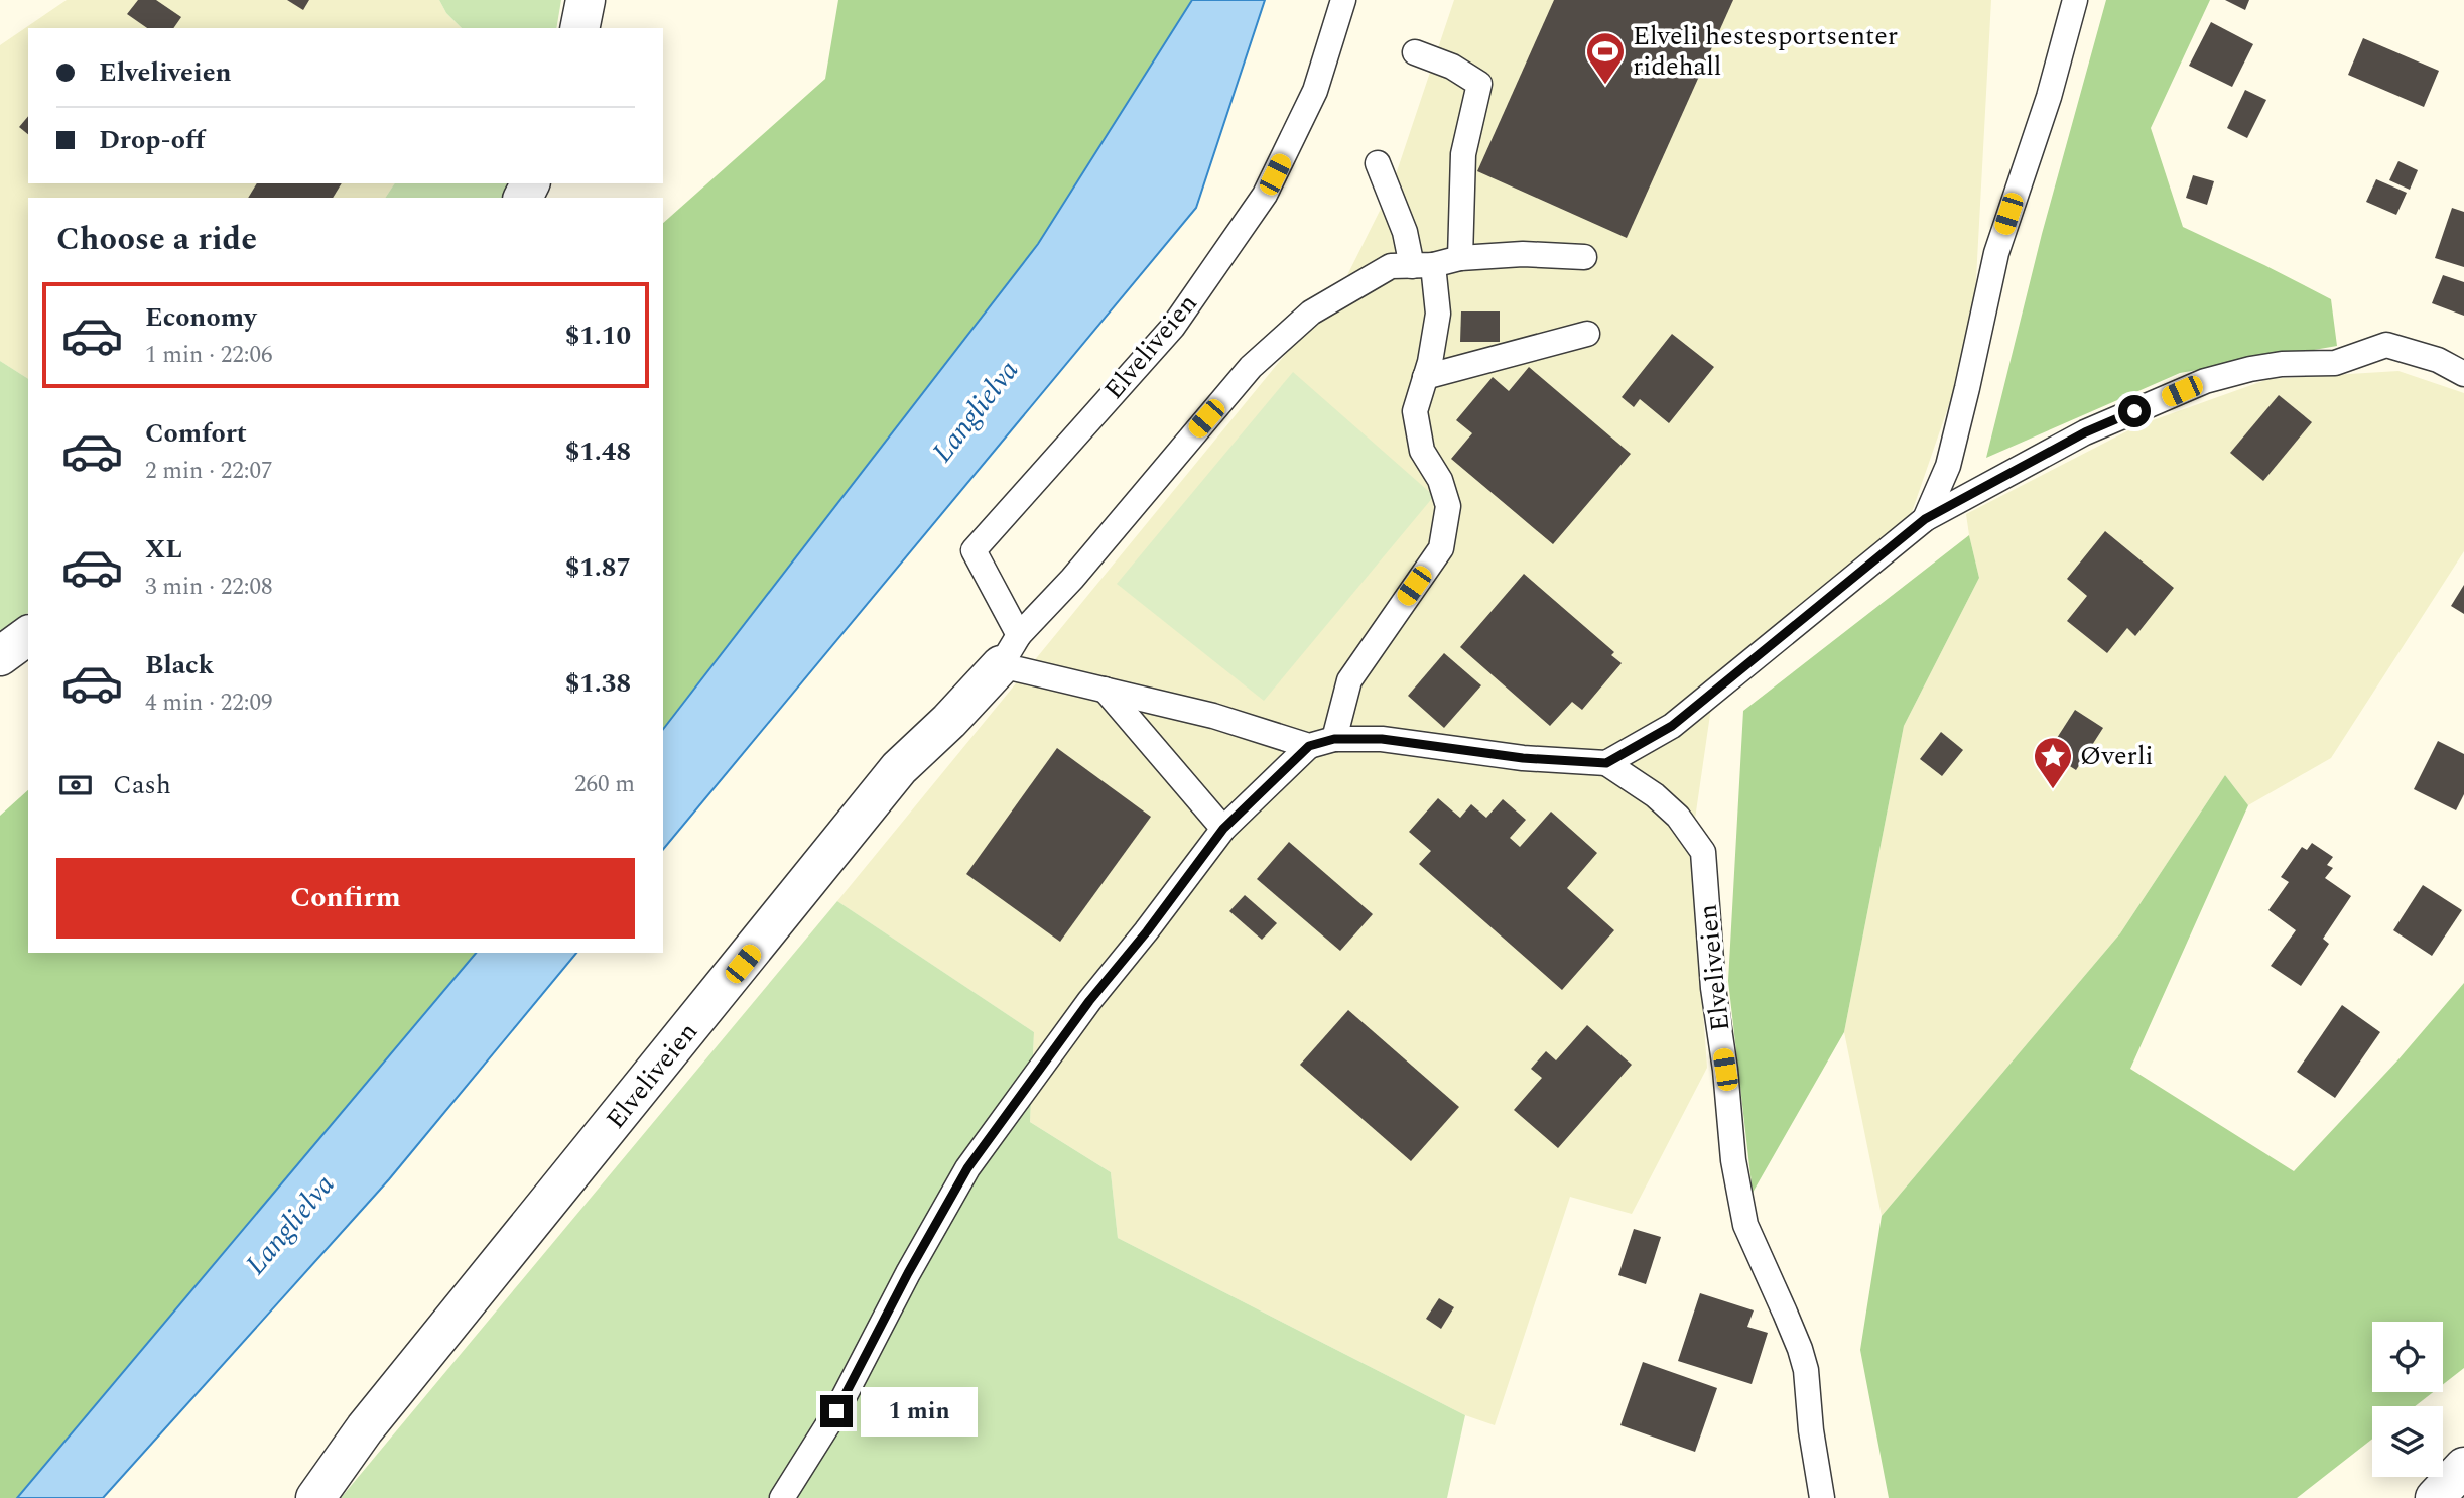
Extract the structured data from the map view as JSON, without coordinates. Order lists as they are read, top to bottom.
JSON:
{
  "streets": {
    "street": ["Elveliveien"]
  },
  "water": ["Langlielva"],
  "places": {
    "sports": ["Elveli hestesportsenter ridehall"],
    "place": ["Øverli"]
  },
  "page": {
    "banner": ["Elveliveien", "Drop-off"],
    "heading": "Choose a ride",
    "list": [
      {
        "name": "Economy",
        "note": "1 min · 22:06",
        "value": "$1.10"
      },
      {
        "name": "Comfort",
        "note": "2 min · 22:07",
        "value": "$1.48"
      },
      {
        "name": "XL",
        "note": "3 min · 22:08",
        "value": "$1.87"
      },
      {
        "name": "Black",
        "note": "4 min · 22:09",
        "value": "$1.38"
      }
    ],
    "pay": ["Cash", "260 m"],
    "buttons": "Confirm",
    "bubble": "1 min"
  }
}
